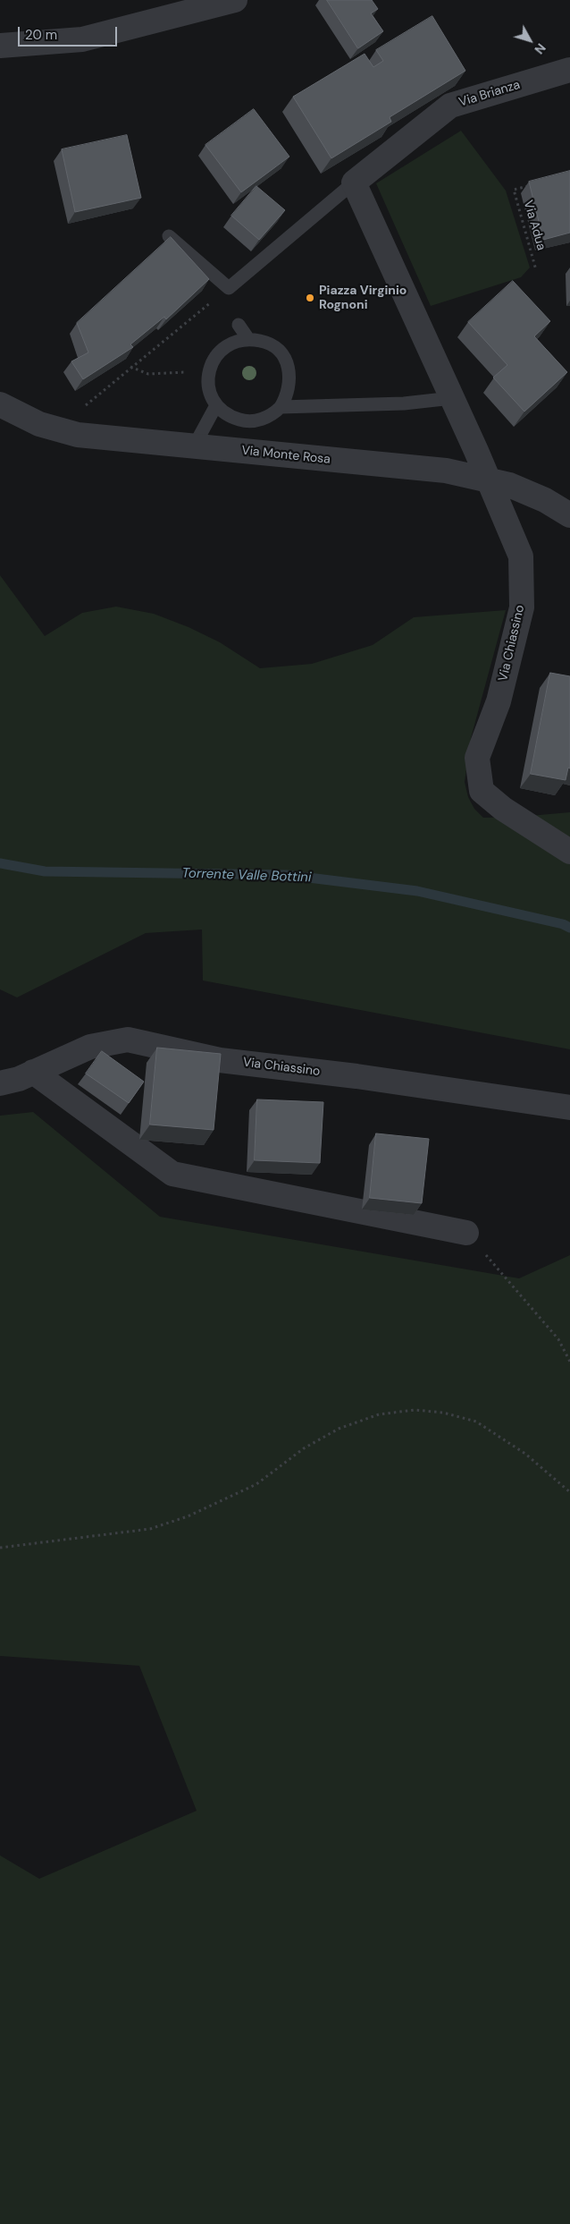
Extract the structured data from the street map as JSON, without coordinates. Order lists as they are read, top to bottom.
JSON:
{
  "streets": {
    "street": ["Via Brianza", "Via Monte Rosa", "Via Chiassino"],
    "path": ["Via Adua"]
  },
  "water": ["Torrente Valle Bottini"],
  "places": ["Piazza Virginio Rognoni"],
  "scale_bar": "20 m",
  "north": "bottom right"
}
